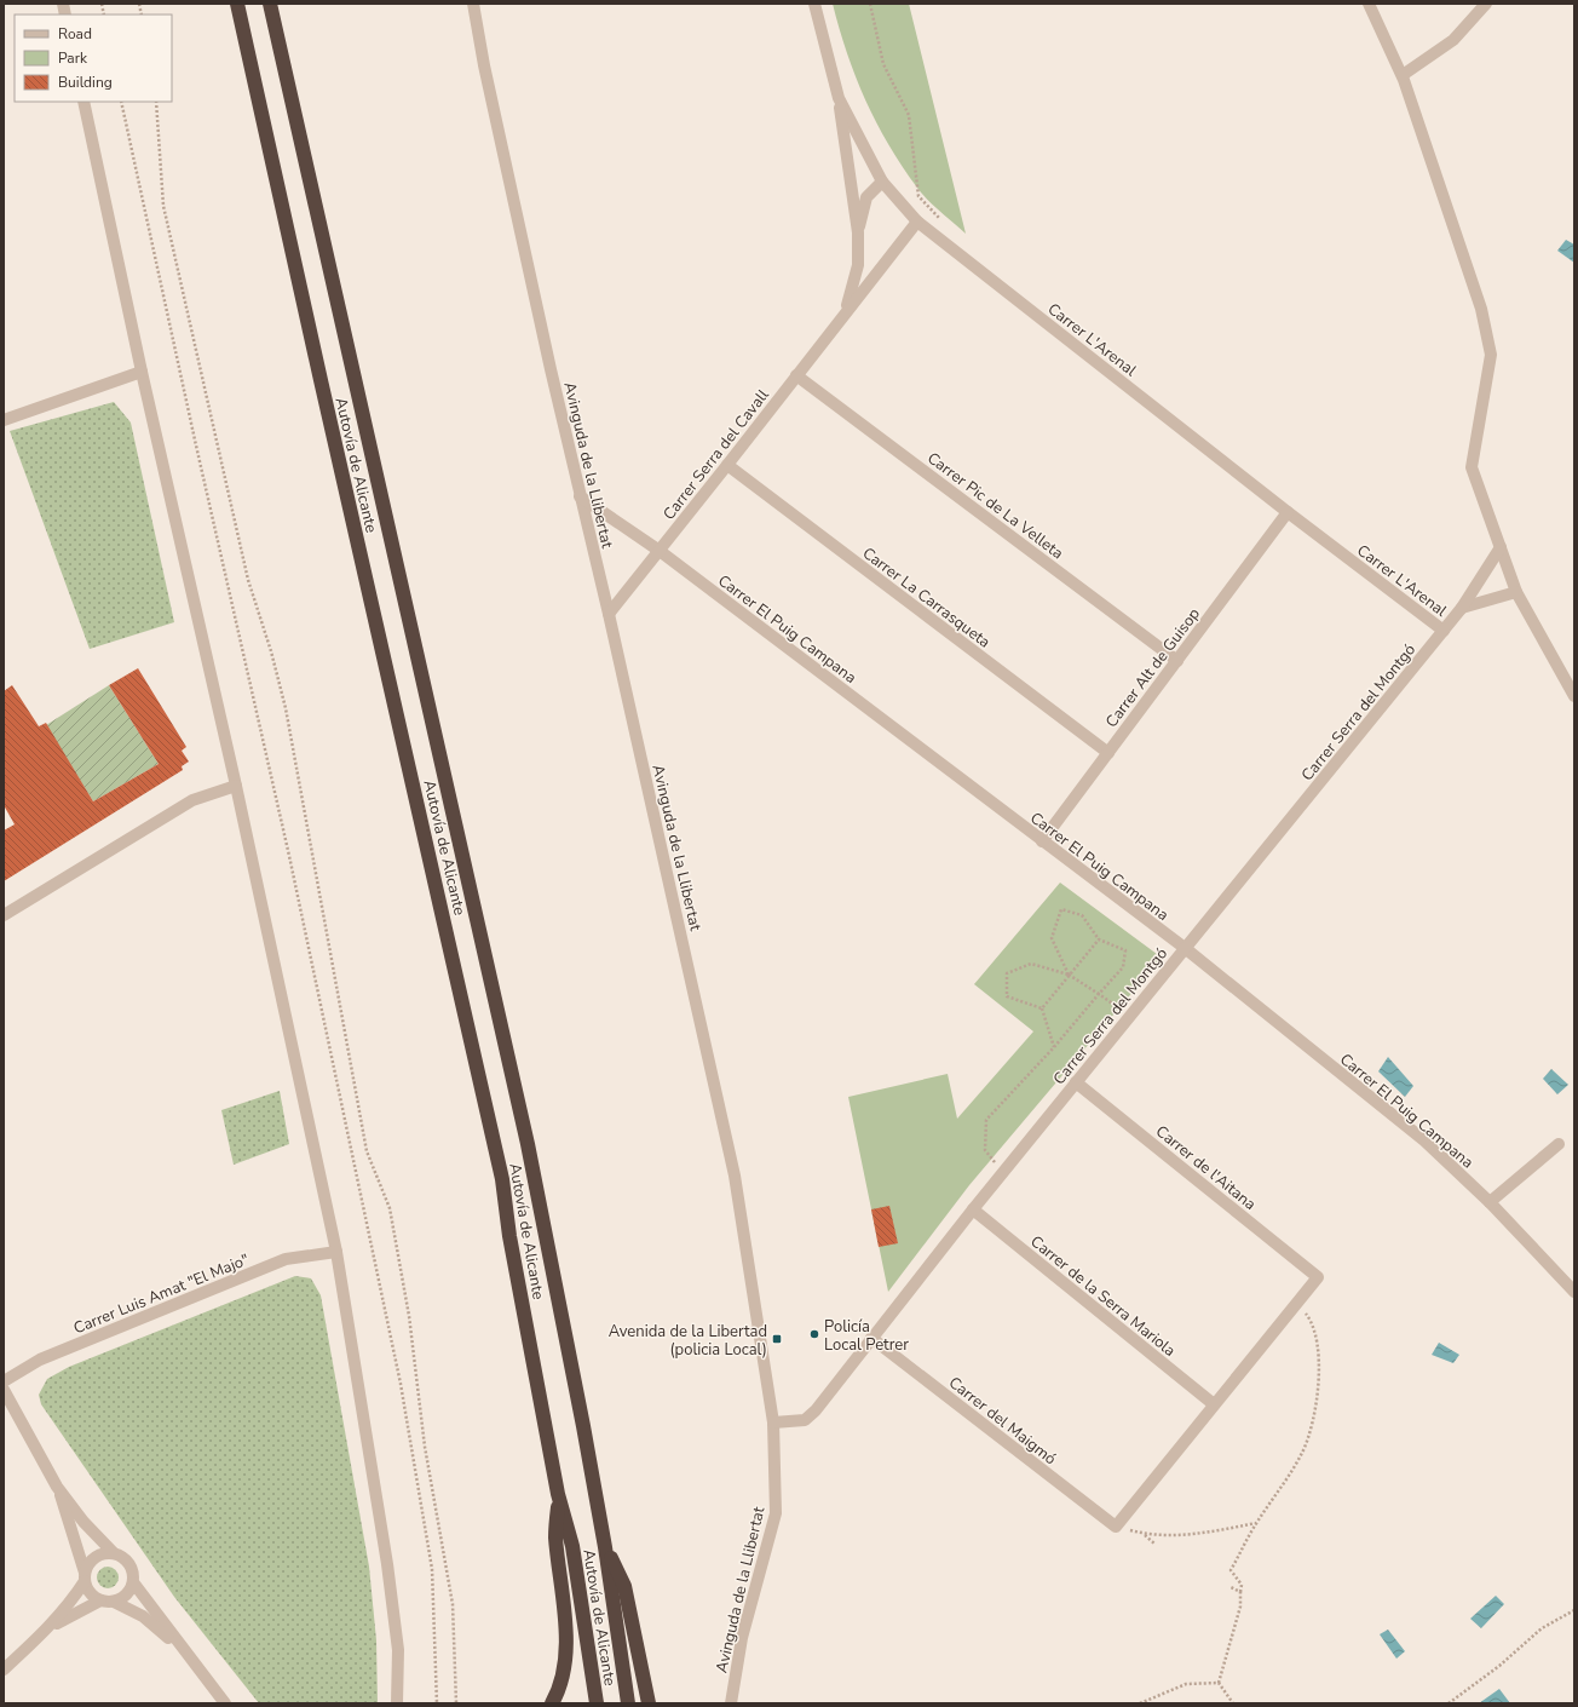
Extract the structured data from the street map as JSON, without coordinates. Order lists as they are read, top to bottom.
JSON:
{
  "streets": {
    "highway": ["Autovía de Alicante"],
    "street": [
      "Carrer L'Arenal",
      "Carrer Serra del Cavall",
      "Avinguda de la Llibertat",
      "Carrer Pic de La Velleta",
      "Carrer La Carrasqueta",
      "Carrer El Puig Campana",
      "Carrer Alt de Guisop",
      "Carrer Serra del Montgó",
      "Carrer de l'Aitana",
      "Carrer Luis Amat \"El Majo\"",
      "Carrer de la Serra Mariola",
      "Carrer del Maigmó"
    ]
  },
  "crossings": [
    ["Carrer L'Arenal", "Carrer Serra del Cavall"],
    ["Carrer L'Arenal", "Carrer Alt de Guisop"],
    ["Carrer L'Arenal", "Carrer Serra del Montgó"],
    ["Carrer Serra del Cavall", "Avinguda de la Llibertat"],
    ["Carrer Serra del Cavall", "Carrer Pic de La Velleta"],
    ["Carrer Serra del Cavall", "Carrer La Carrasqueta"],
    ["Carrer Serra del Cavall", "Carrer El Puig Campana"],
    ["Avinguda de la Llibertat", "Carrer El Puig Campana"],
    ["Avinguda de la Llibertat", "Carrer Serra del Montgó"],
    ["Carrer Pic de La Velleta", "Carrer Alt de Guisop"],
    ["Carrer La Carrasqueta", "Carrer Alt de Guisop"],
    ["Carrer El Puig Campana", "Carrer Alt de Guisop"],
    ["Carrer El Puig Campana", "Carrer Serra del Montgó"],
    ["Carrer Serra del Montgó", "Carrer de l'Aitana"],
    ["Carrer Serra del Montgó", "Carrer de la Serra Mariola"],
    ["Carrer Serra del Montgó", "Carrer del Maigmó"]
  ],
  "places": {
    "other": ["Policía Local Petrer"],
    "transit": ["Avenida de la Libertad (policia Local)"]
  },
  "legend": ["Road", "Park", "Building"]
}
